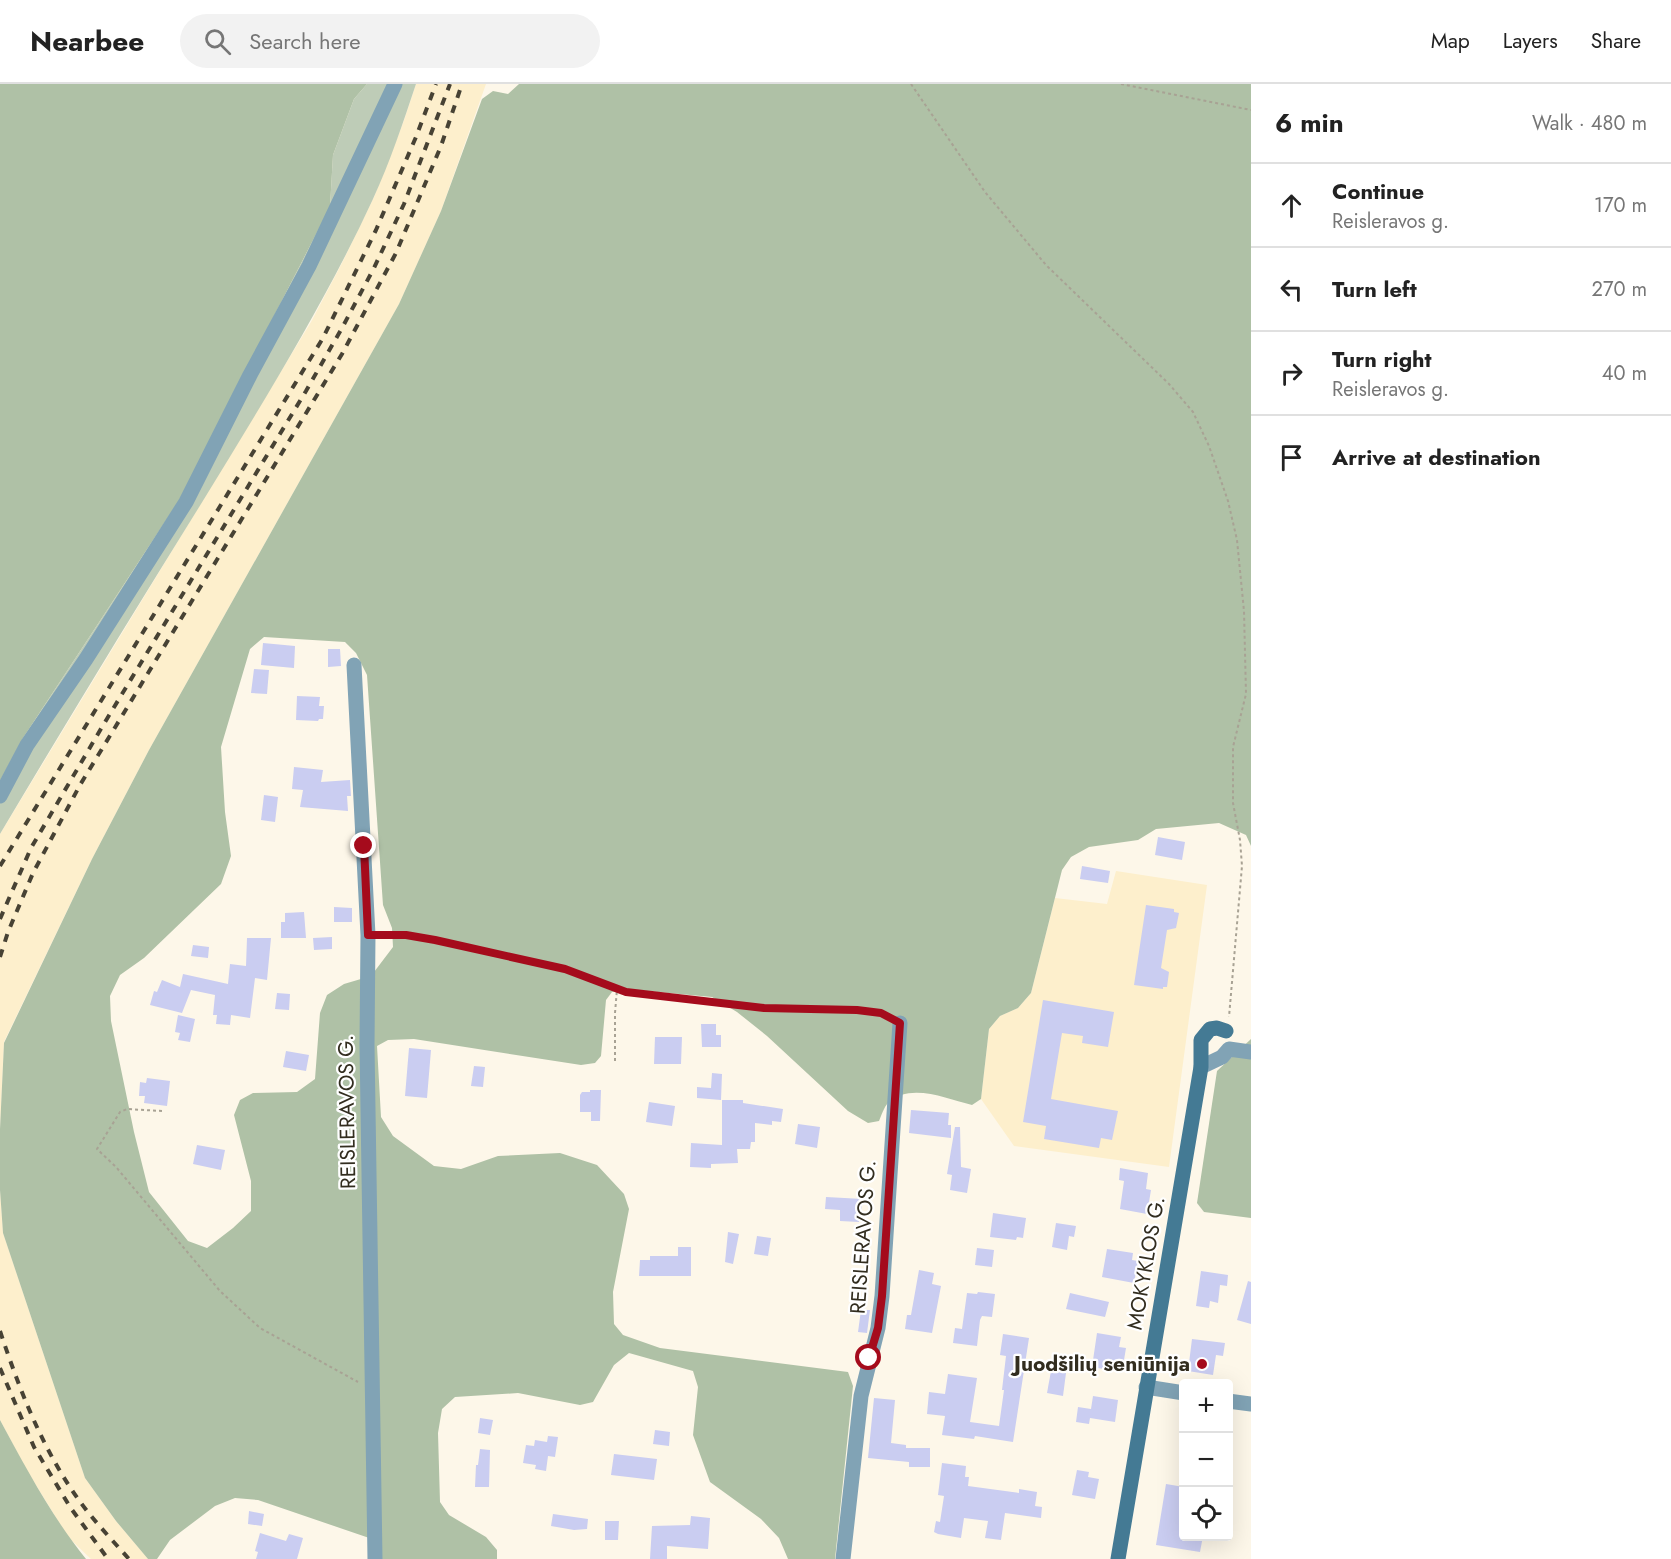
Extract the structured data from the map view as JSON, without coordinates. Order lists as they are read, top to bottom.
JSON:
{
  "streets": {
    "main road": ["MOKYKLOS G."],
    "street": ["REISLERAVOS G."]
  },
  "places": ["Juodšilių seniūnija"],
  "page": {
    "header": "Nearbee",
    "search": "Search here",
    "nav": ["Map", "Layers", "Share"],
    "heading": ["6 min", "Walk · 480 m"],
    "list": [
      ["Continue", "Reisleravos g.", "170 m"],
      ["Turn left", "270 m"],
      ["Turn right", "Reisleravos g.", "40 m"],
      "Arrive at destination"
    ],
    "map_buttons": ["+", "−"]
  }
}
